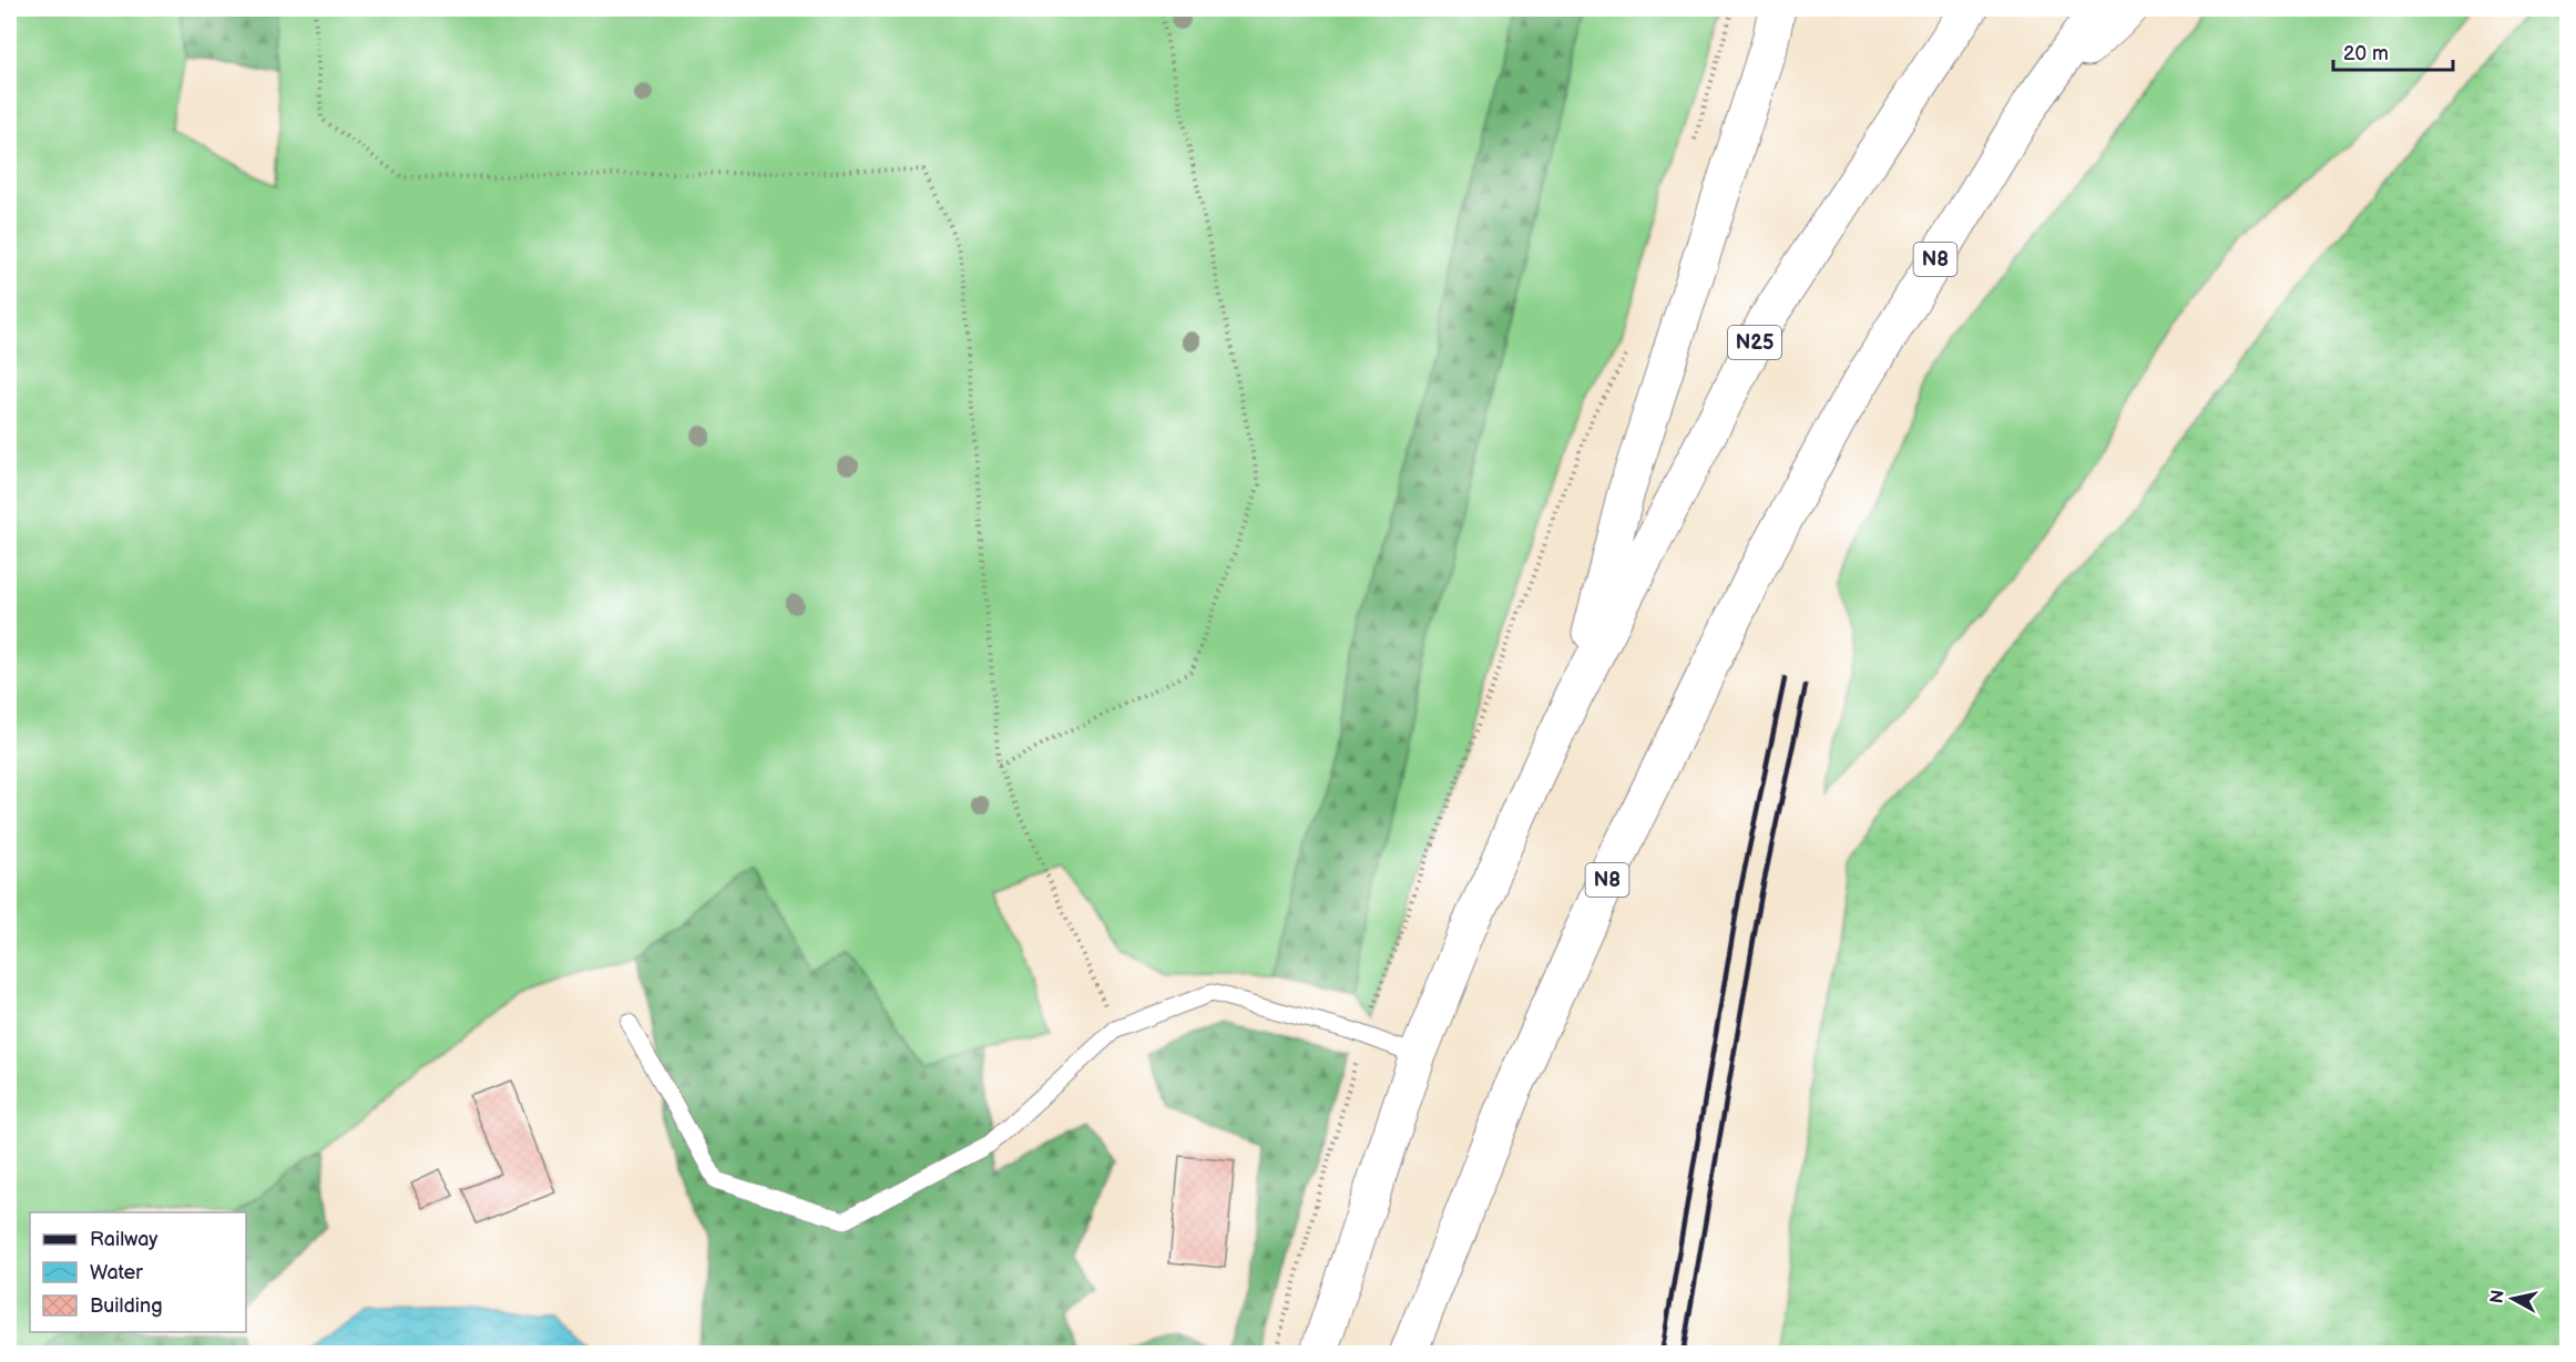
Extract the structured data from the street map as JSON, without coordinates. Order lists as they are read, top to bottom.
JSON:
{
  "streets": {
    "highway": ["N8", "N25"]
  },
  "legend": ["Railway", "Water", "Building"],
  "scale_bar": "20 m",
  "north": "left"
}
